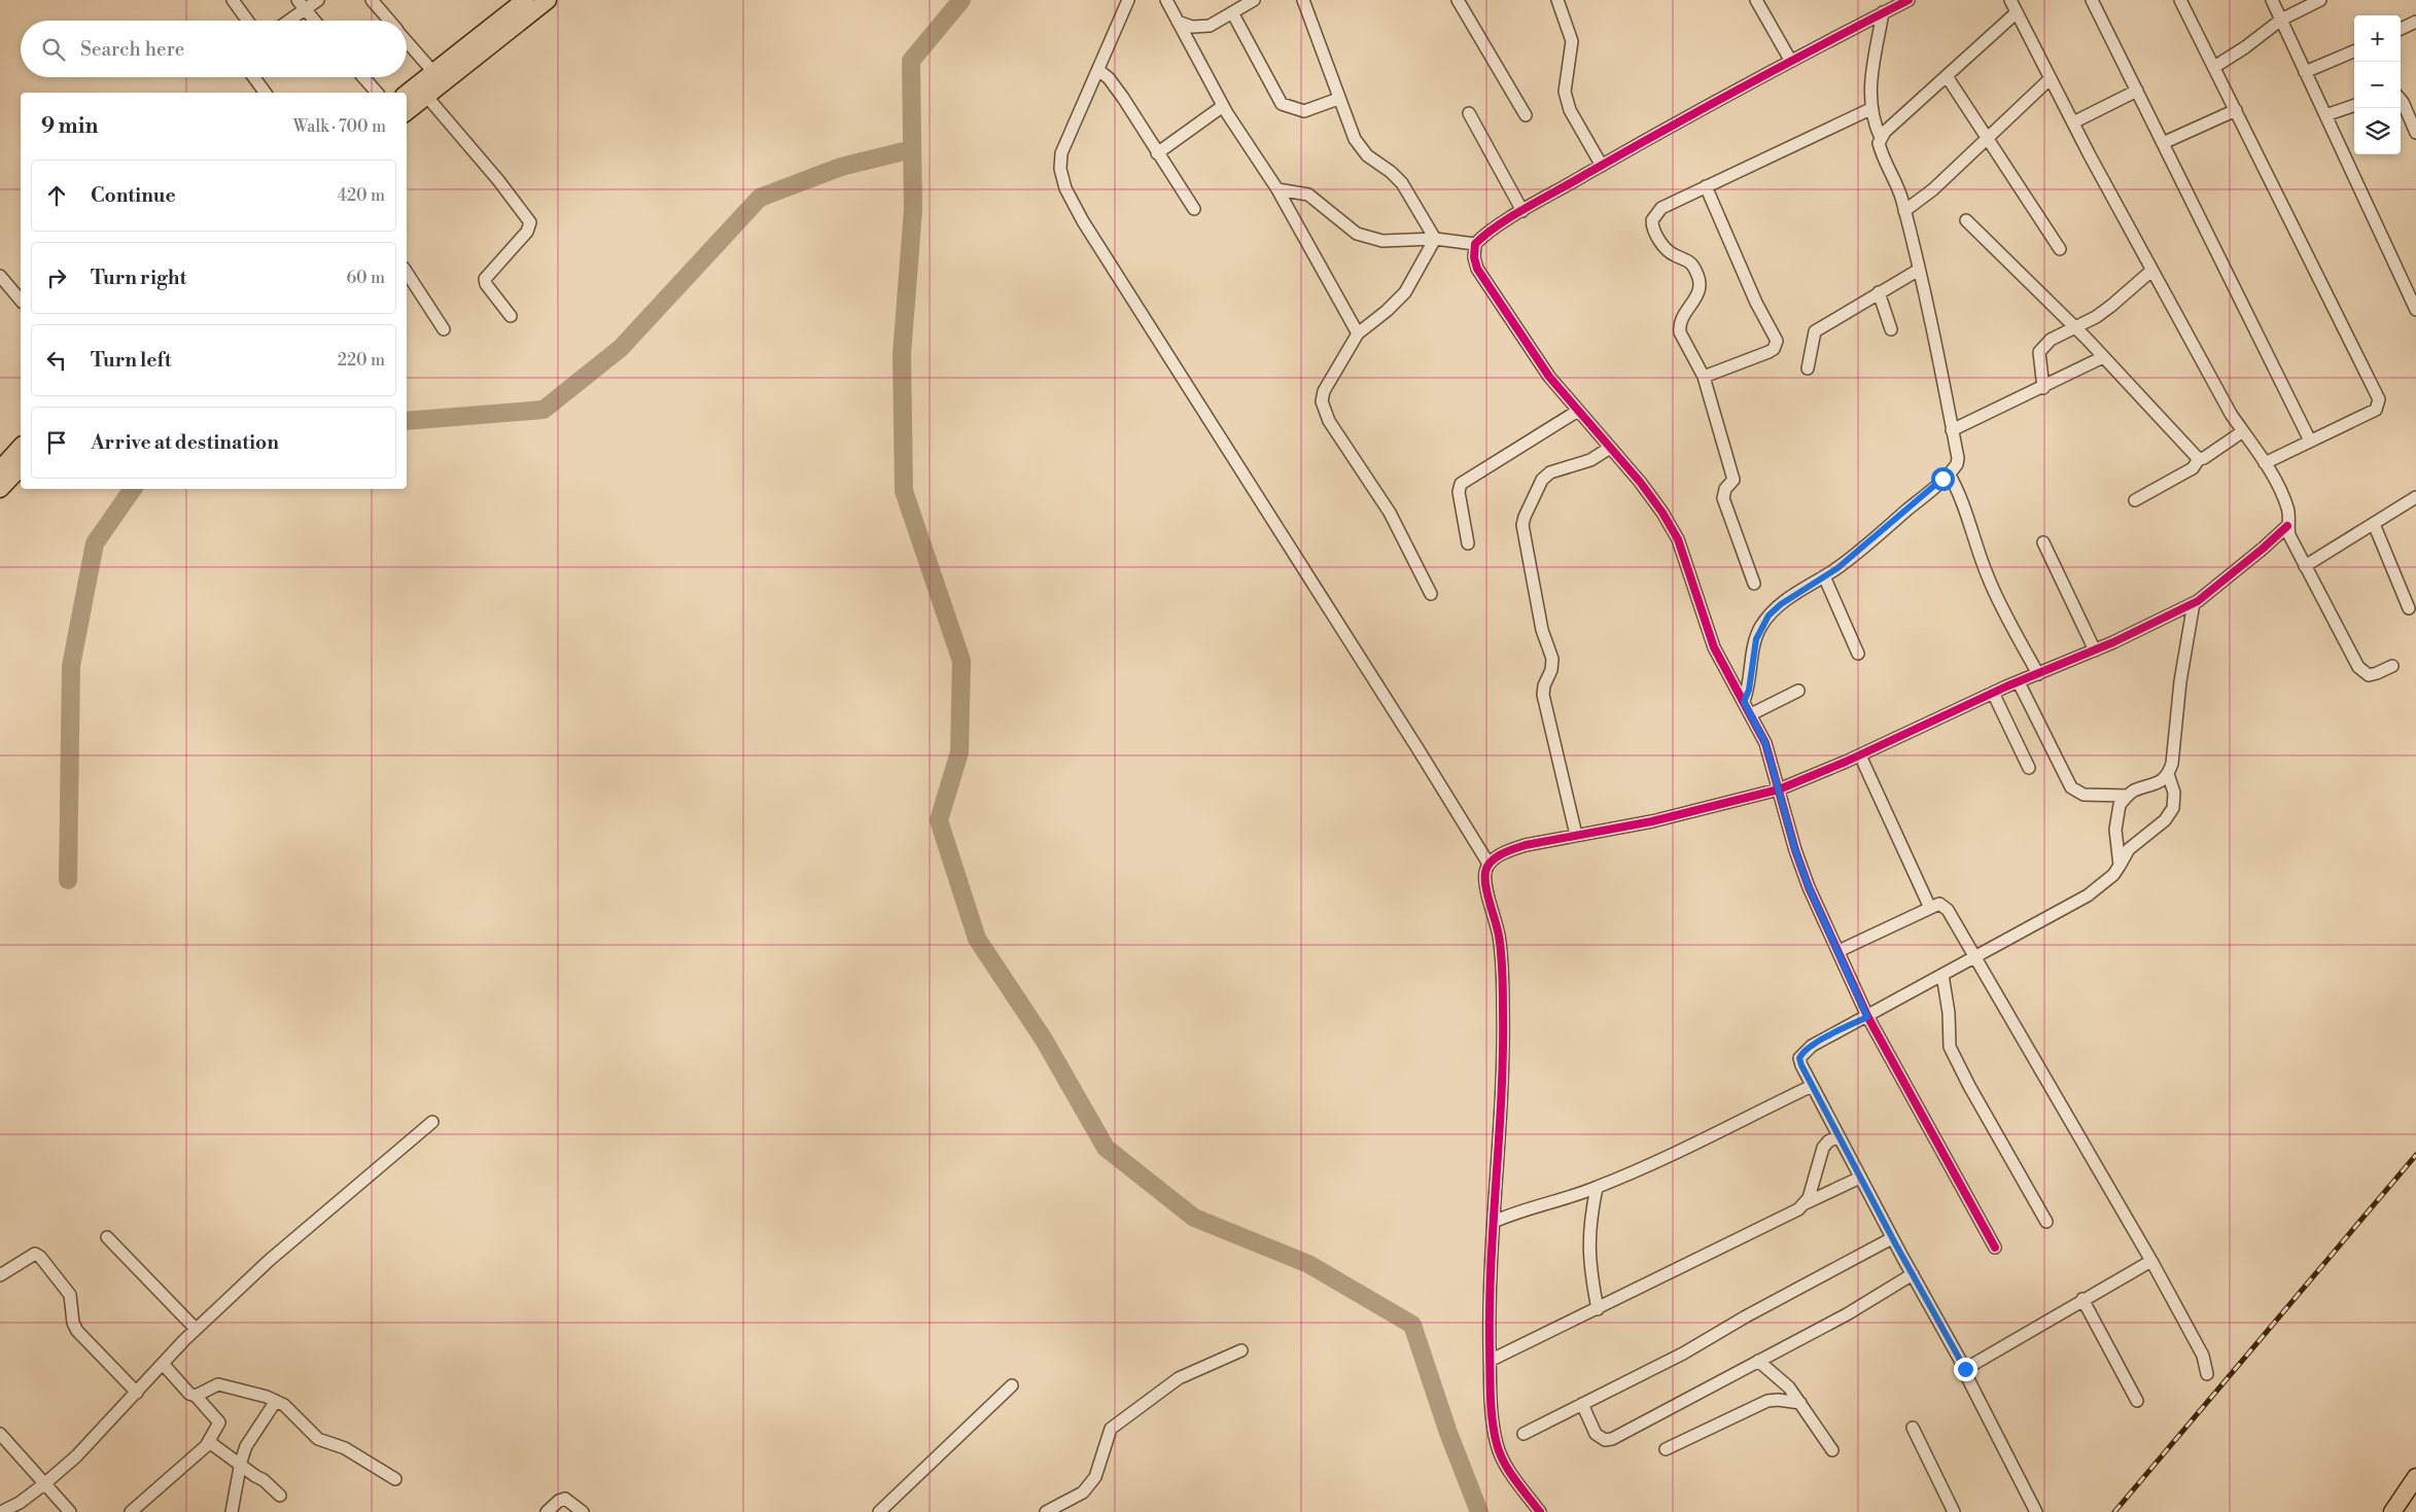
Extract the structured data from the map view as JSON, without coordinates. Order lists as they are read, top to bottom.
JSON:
{
  "page": {
    "map_buttons": ["+", "−"],
    "search": "Search here",
    "heading": ["9 min", "Walk · 700 m"],
    "list": [
      ["Continue", "420 m"],
      ["Turn right", "60 m"],
      ["Turn left", "220 m"],
      "Arrive at destination"
    ]
  }
}
